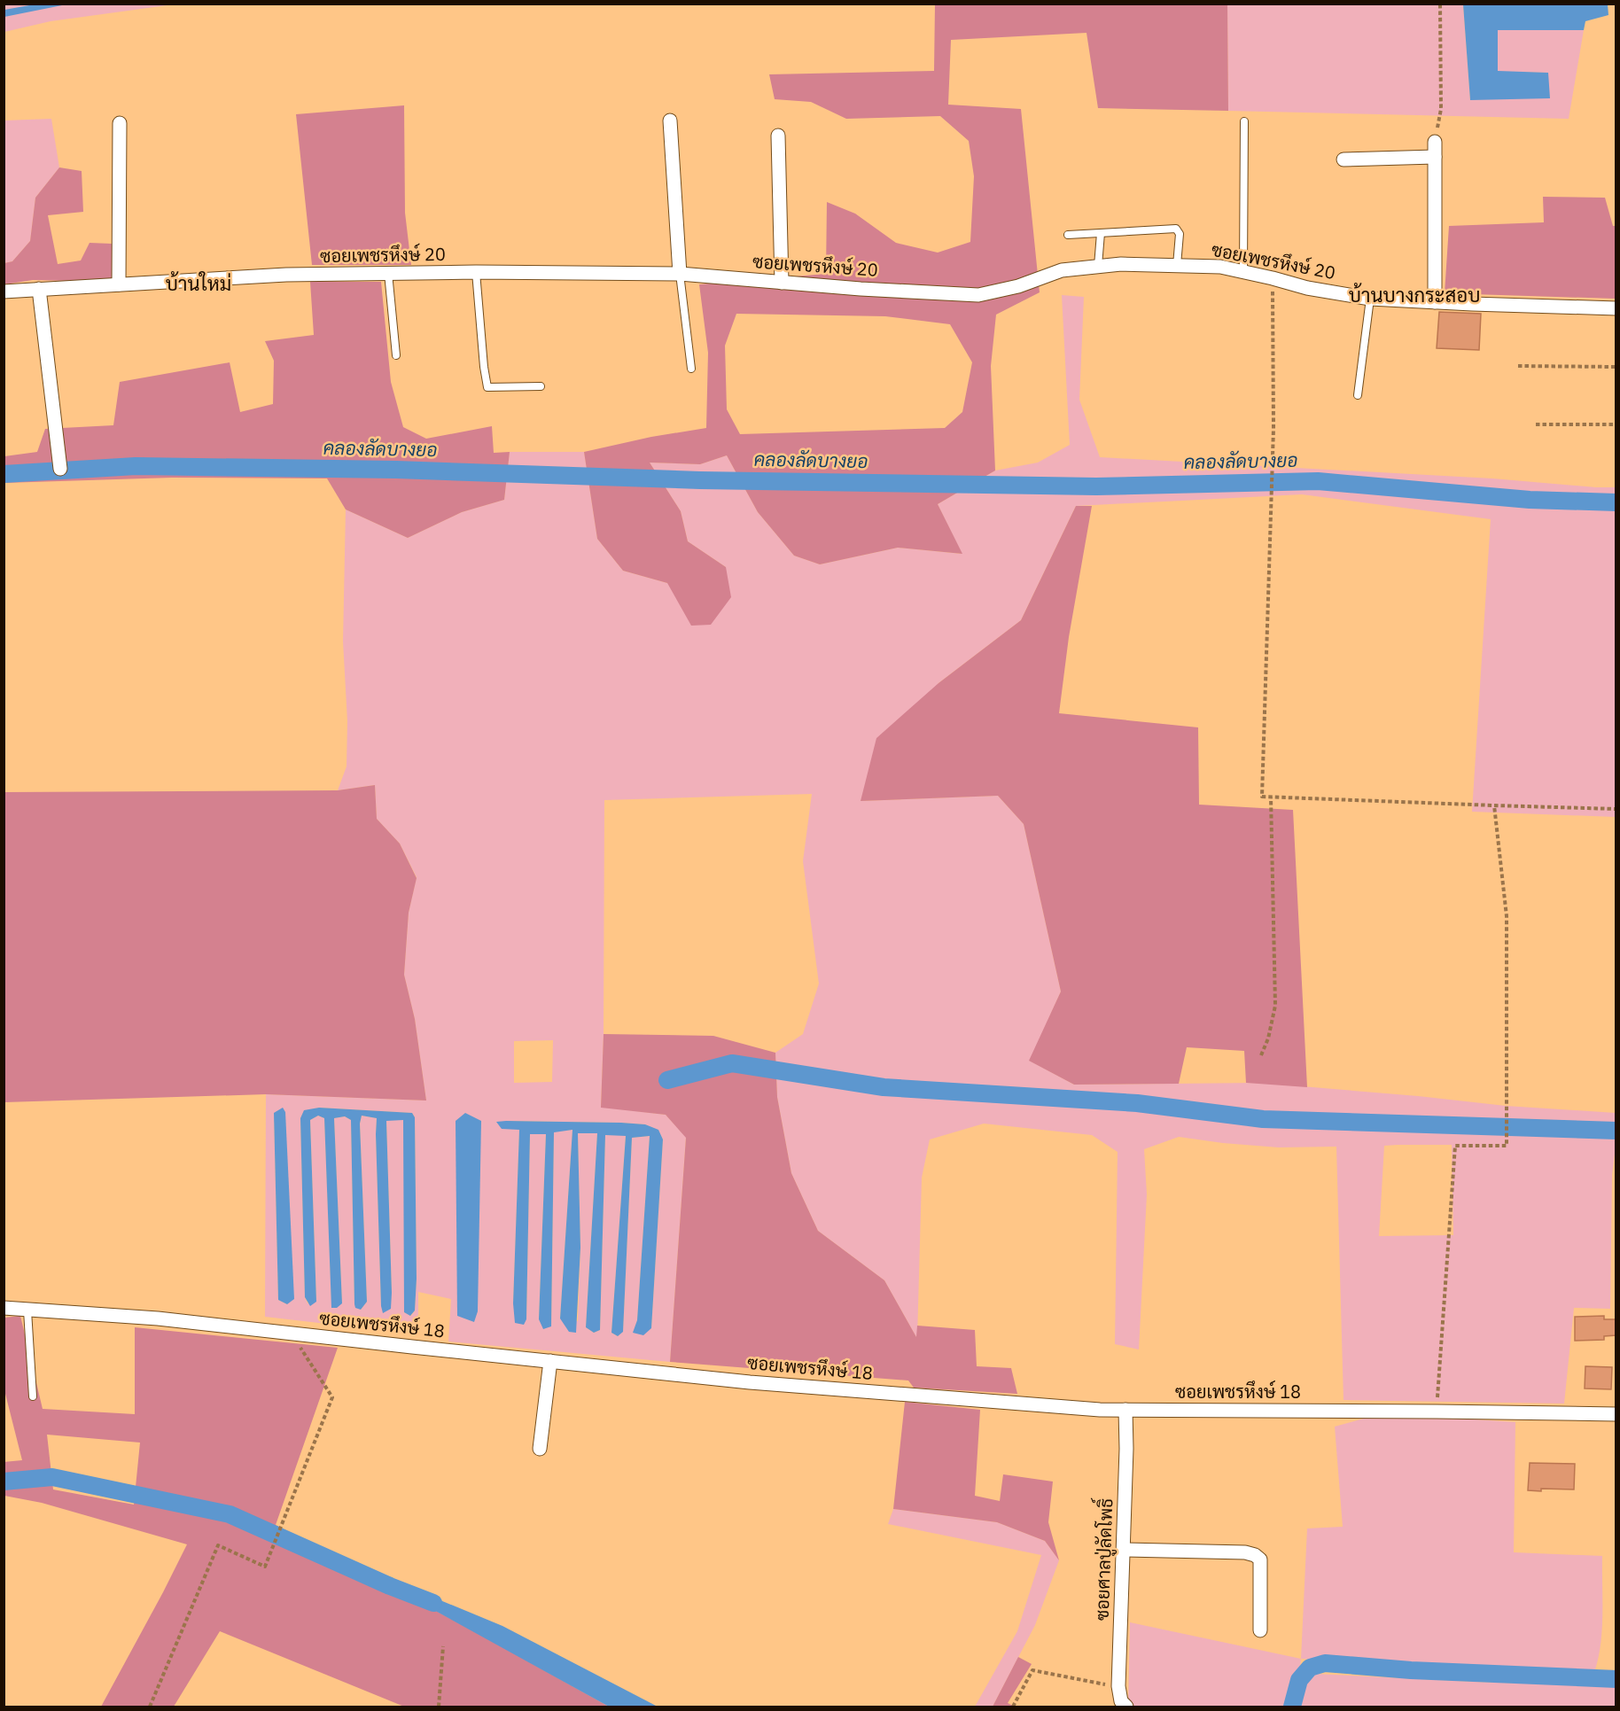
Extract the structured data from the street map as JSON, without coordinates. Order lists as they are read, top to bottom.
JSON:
{
  "streets": {
    "street": ["ซอยเพชรหึงษ์ 20", "ซอยเพชรหึงษ์ 18", "ซอยศาลปู่ลัดโพธิ์"]
  },
  "crossings": [
    ["ซอยเพชรหึงษ์ 18", "ซอยศาลปู่ลัดโพธิ์"]
  ],
  "districts": ["บ้านใหม่", "บ้านบางกระสอบ"],
  "water": ["คลองลัดบางยอ"]
}
